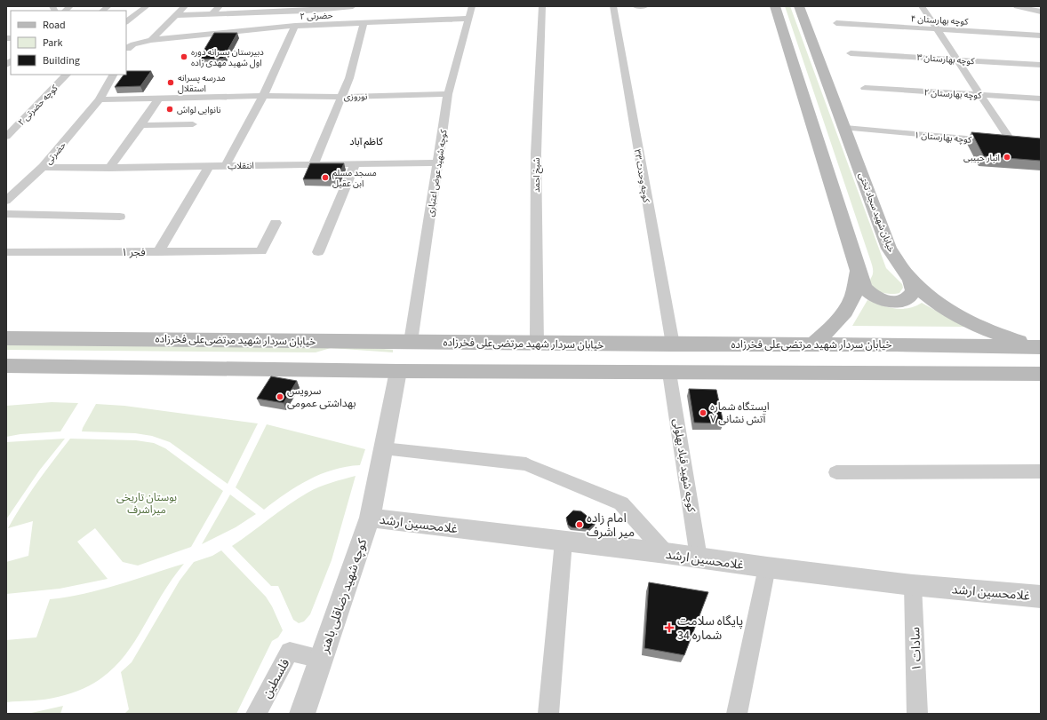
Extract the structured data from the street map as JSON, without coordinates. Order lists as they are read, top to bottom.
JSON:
{
  "streets": {
    "main road": ["خیابان شهید سجاد تختی", "خیابان سردار شهید مرتضی‌علی فخرزاده"],
    "street": [
      "حضرتی ۲",
      "کوچه بهارستان ۴",
      "کوچه بهارستان ۳",
      "کوچه بهارستان ۲",
      "نوروزی",
      "کوچه حضرتی ۲",
      "کوچه بهارستان ۱",
      "حضرتی",
      "انتقلاب",
      "کوچه شهید عوض اعتباری",
      "شیخ احمد",
      "کوچه وحدت ۳۳",
      "فجر ۱",
      "کوچه شهید قباد بهلولی",
      "غلامحسین ارشد",
      "کوچه شهید رضاقلی باهنر",
      "سادات ۱",
      "فلسطین"
    ]
  },
  "crossings": [
    ["حضرتی ۲", "کوچه شهید عوض اعتباری"],
    ["نوروزی", "حضرتی"],
    ["نوروزی", "کوچه شهید عوض اعتباری"],
    ["کوچه بهارستان ۱", "خیابان شهید سجاد تختی"],
    ["حضرتی", "انتقلاب"],
    ["انتقلاب", "کوچه شهید عوض اعتباری"],
    ["کوچه شهید عوض اعتباری", "خیابان سردار شهید مرتضی‌علی فخرزاده"],
    ["شیخ احمد", "خیابان سردار شهید مرتضی‌علی فخرزاده"],
    ["کوچه وحدت ۳۳", "خیابان سردار شهید مرتضی‌علی فخرزاده"],
    ["خیابان شهید سجاد تختی", "خیابان سردار شهید مرتضی‌علی فخرزاده"],
    ["کوچه شهید قباد بهلولی", "غلامحسین ارشد"],
    ["غلامحسین ارشد", "کوچه شهید رضاقلی باهنر"],
    ["غلامحسین ارشد", "سادات ۱"],
    ["کوچه شهید رضاقلی باهنر", "فلسطین"]
  ],
  "districts": ["کاظم آباد"],
  "parks": ["بوستان تاریخی میراشرف"],
  "places": {
    "other": [
      "دبیرستان پسرانه دوره اول شهید مهدی زاده",
      "مدرسه پسرانه استقلال",
      "نانوایی لواش",
      "انبار حبیبی",
      "مسجد مسلم ابن عقیل",
      "سرویس بهداشتی عمومی",
      "ایستگاه شماره ۷ آتش نشانی",
      "امام زاده میر اشرف"
    ],
    "health": ["پایگاه سلامت شماره 34"]
  },
  "legend": ["Road", "Park", "Building"]
}
